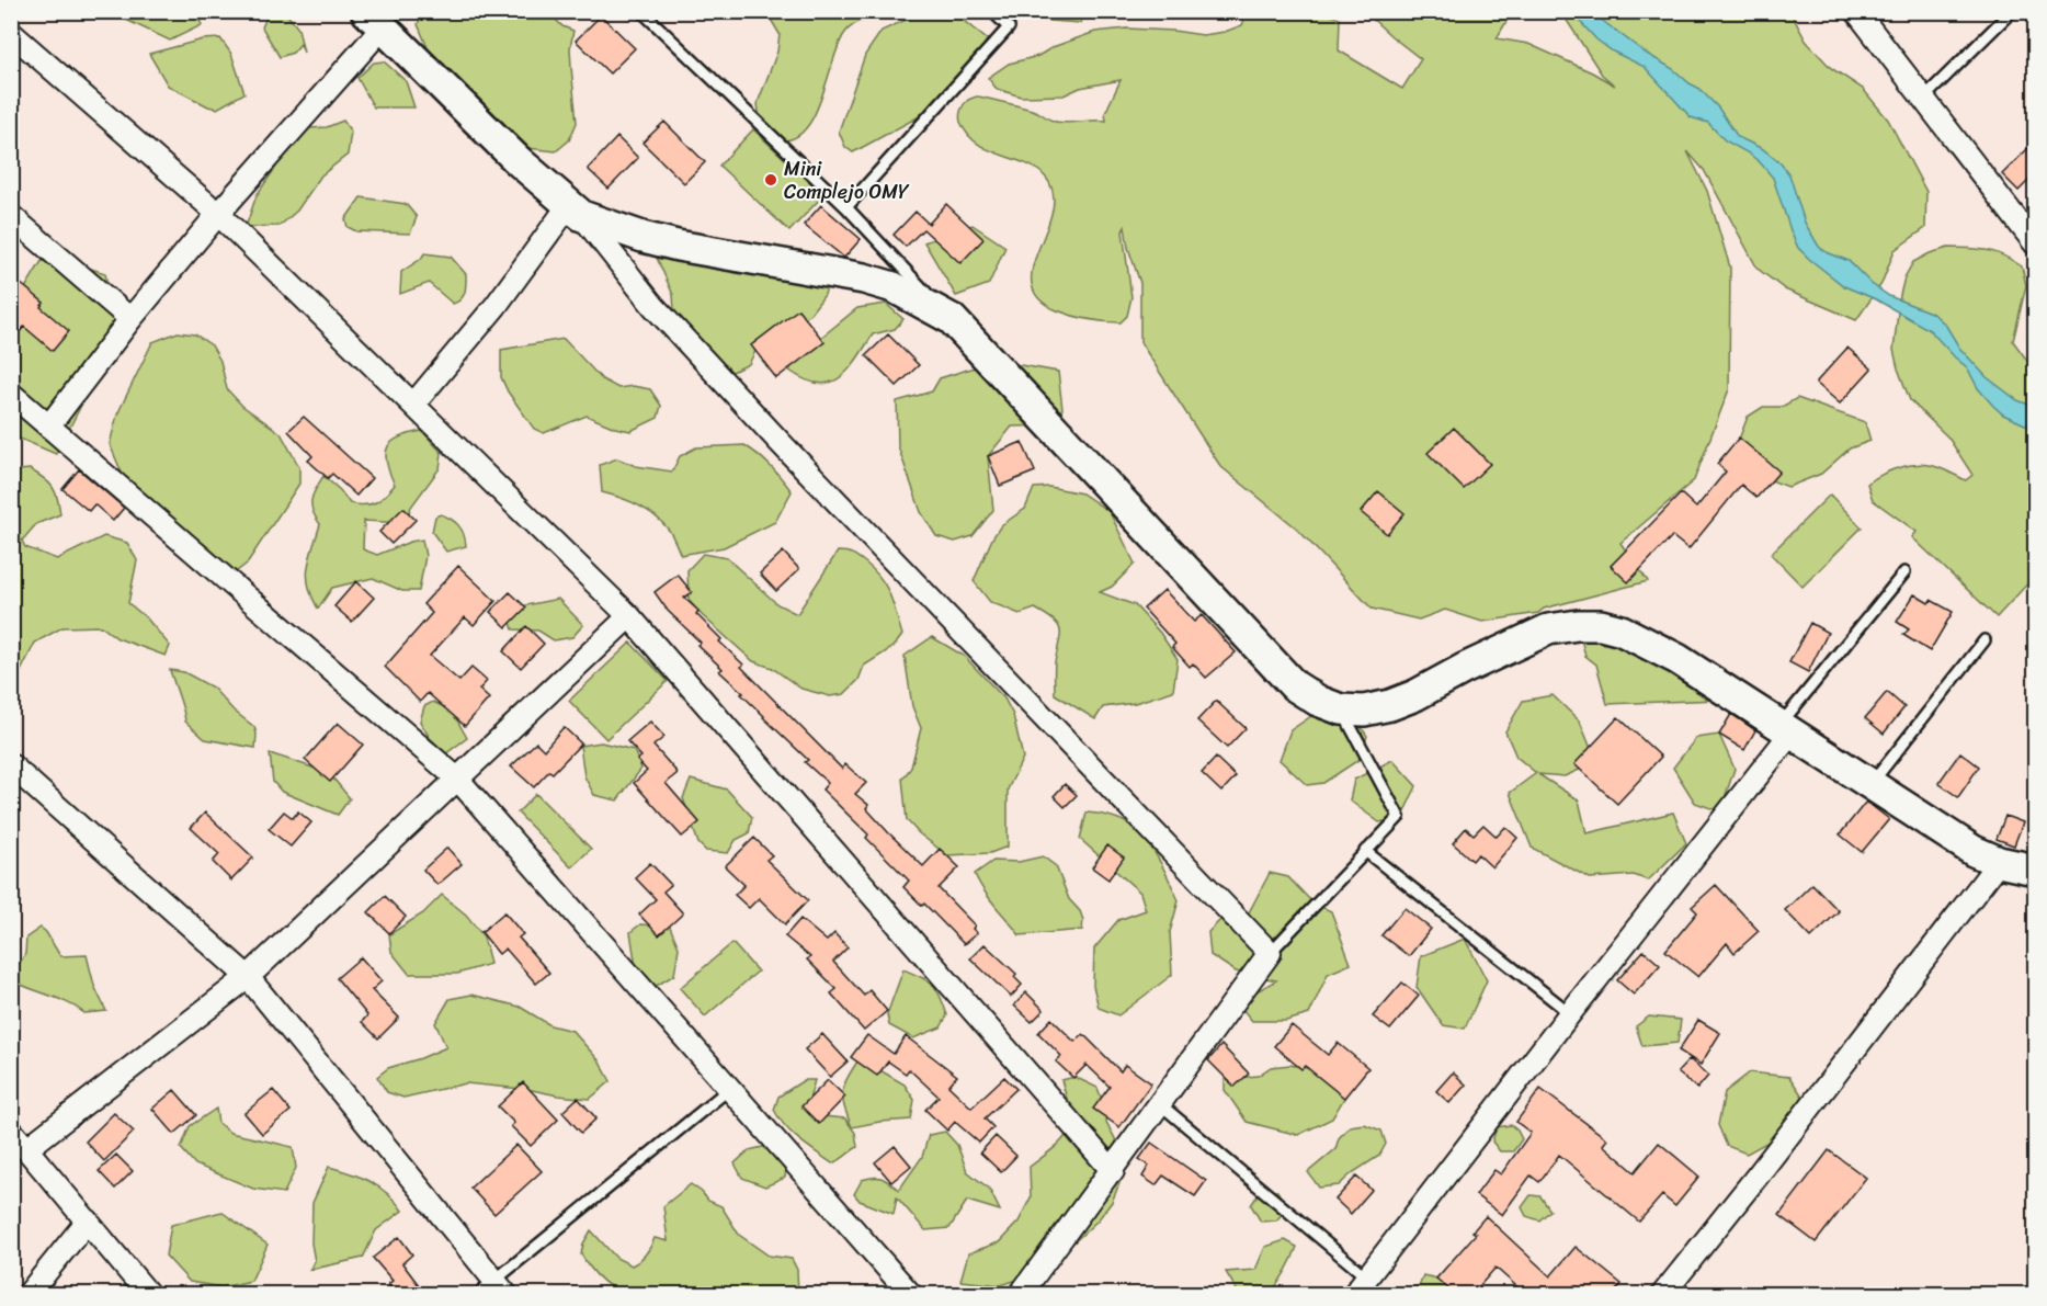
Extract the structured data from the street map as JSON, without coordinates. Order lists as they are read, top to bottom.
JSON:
{
  "places": ["Mini Complejo OMY"]
}
